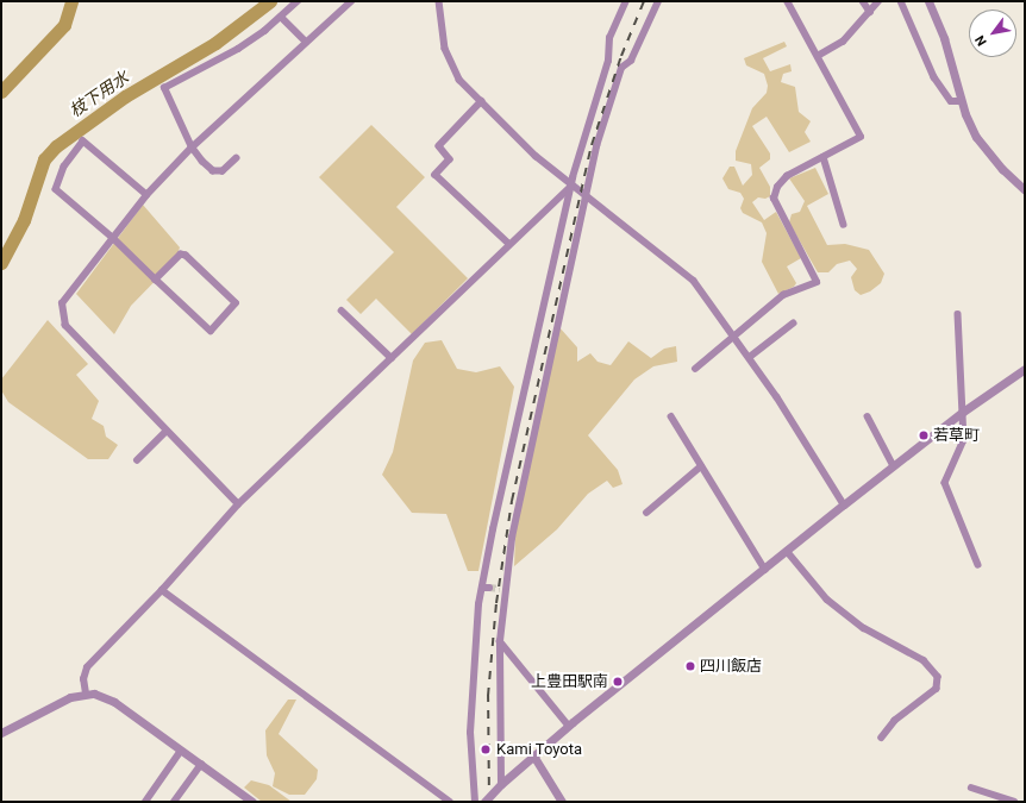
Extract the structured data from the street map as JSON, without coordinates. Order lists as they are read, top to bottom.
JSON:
{
  "water": ["枝下用水"],
  "places": [
    "若草町",
    "四川飯店",
    "上豊田駅南",
    "Kami Toyota"
  ],
  "north": "bottom left"
}
